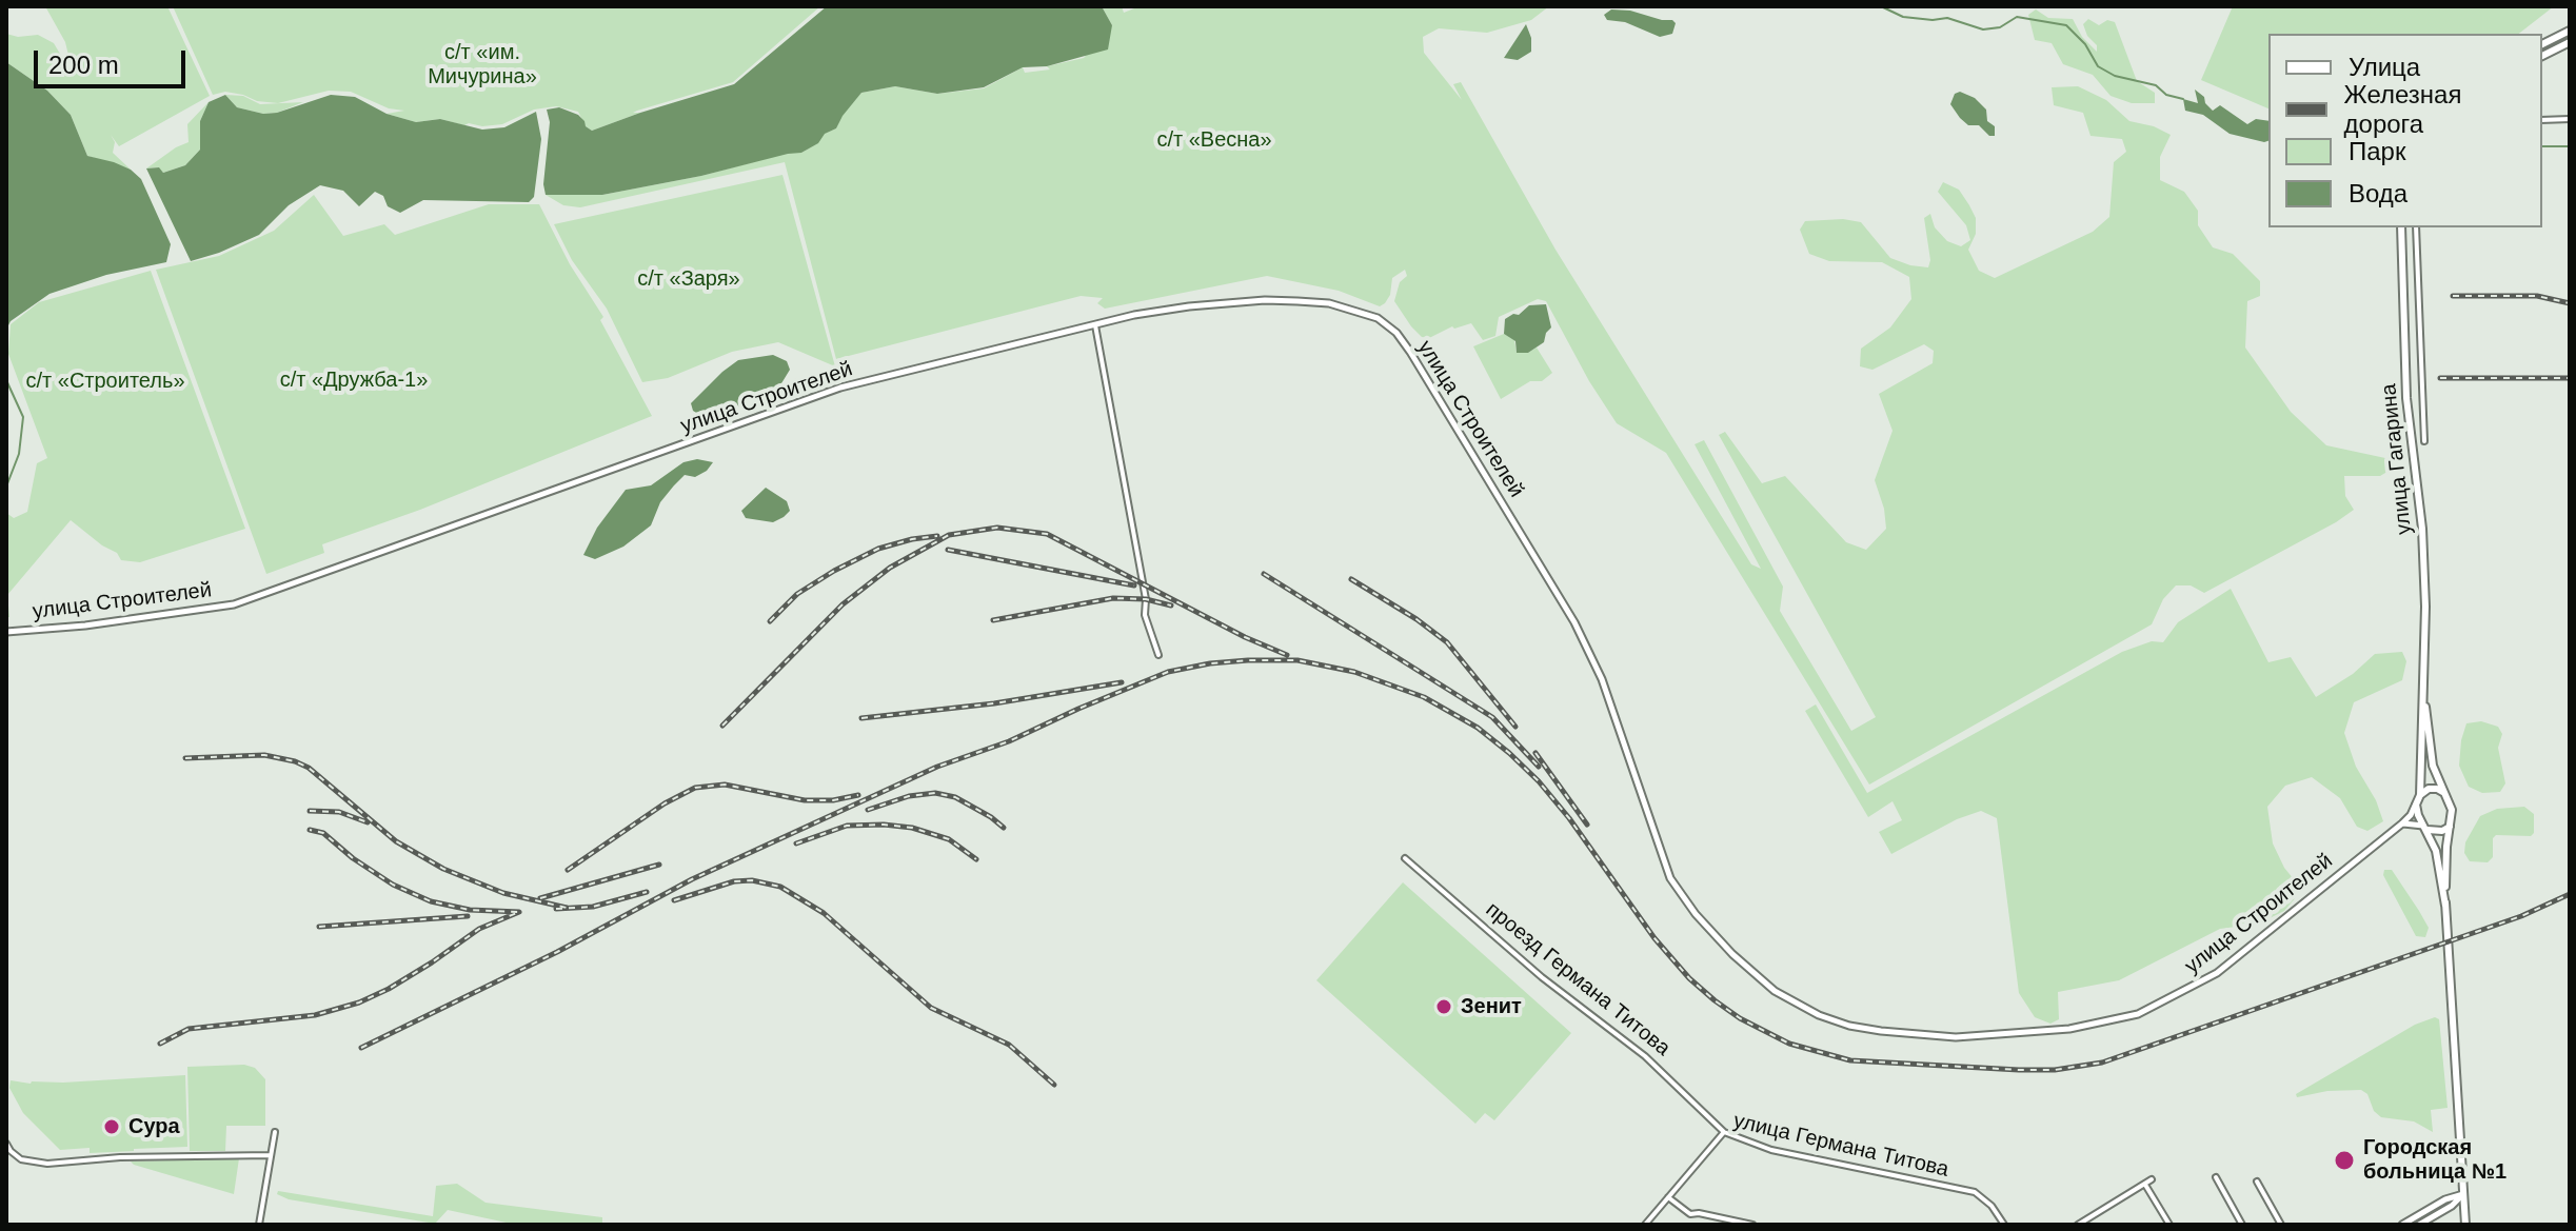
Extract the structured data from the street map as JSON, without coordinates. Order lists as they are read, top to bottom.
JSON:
{
  "streets": {
    "main road": ["улица Строителей", "улица Гагарина"],
    "street": ["проезд Германа Титова", "улица Германа Титова"]
  },
  "crossings": [
    ["проезд Германа Титова", "улица Германа Титова"]
  ],
  "parks": [
    "с/т «им. Мичурина»",
    "с/т «Весна»",
    "с/т «Заря»",
    "с/т «Дружба-1»",
    "с/т «Строитель»"
  ],
  "places": ["Зенит", "Сура", "Городская больница №1"],
  "legend": [
    "Улица",
    "Железная дорога",
    "Парк",
    "Вода"
  ],
  "scale_bar": "200 m"
}
